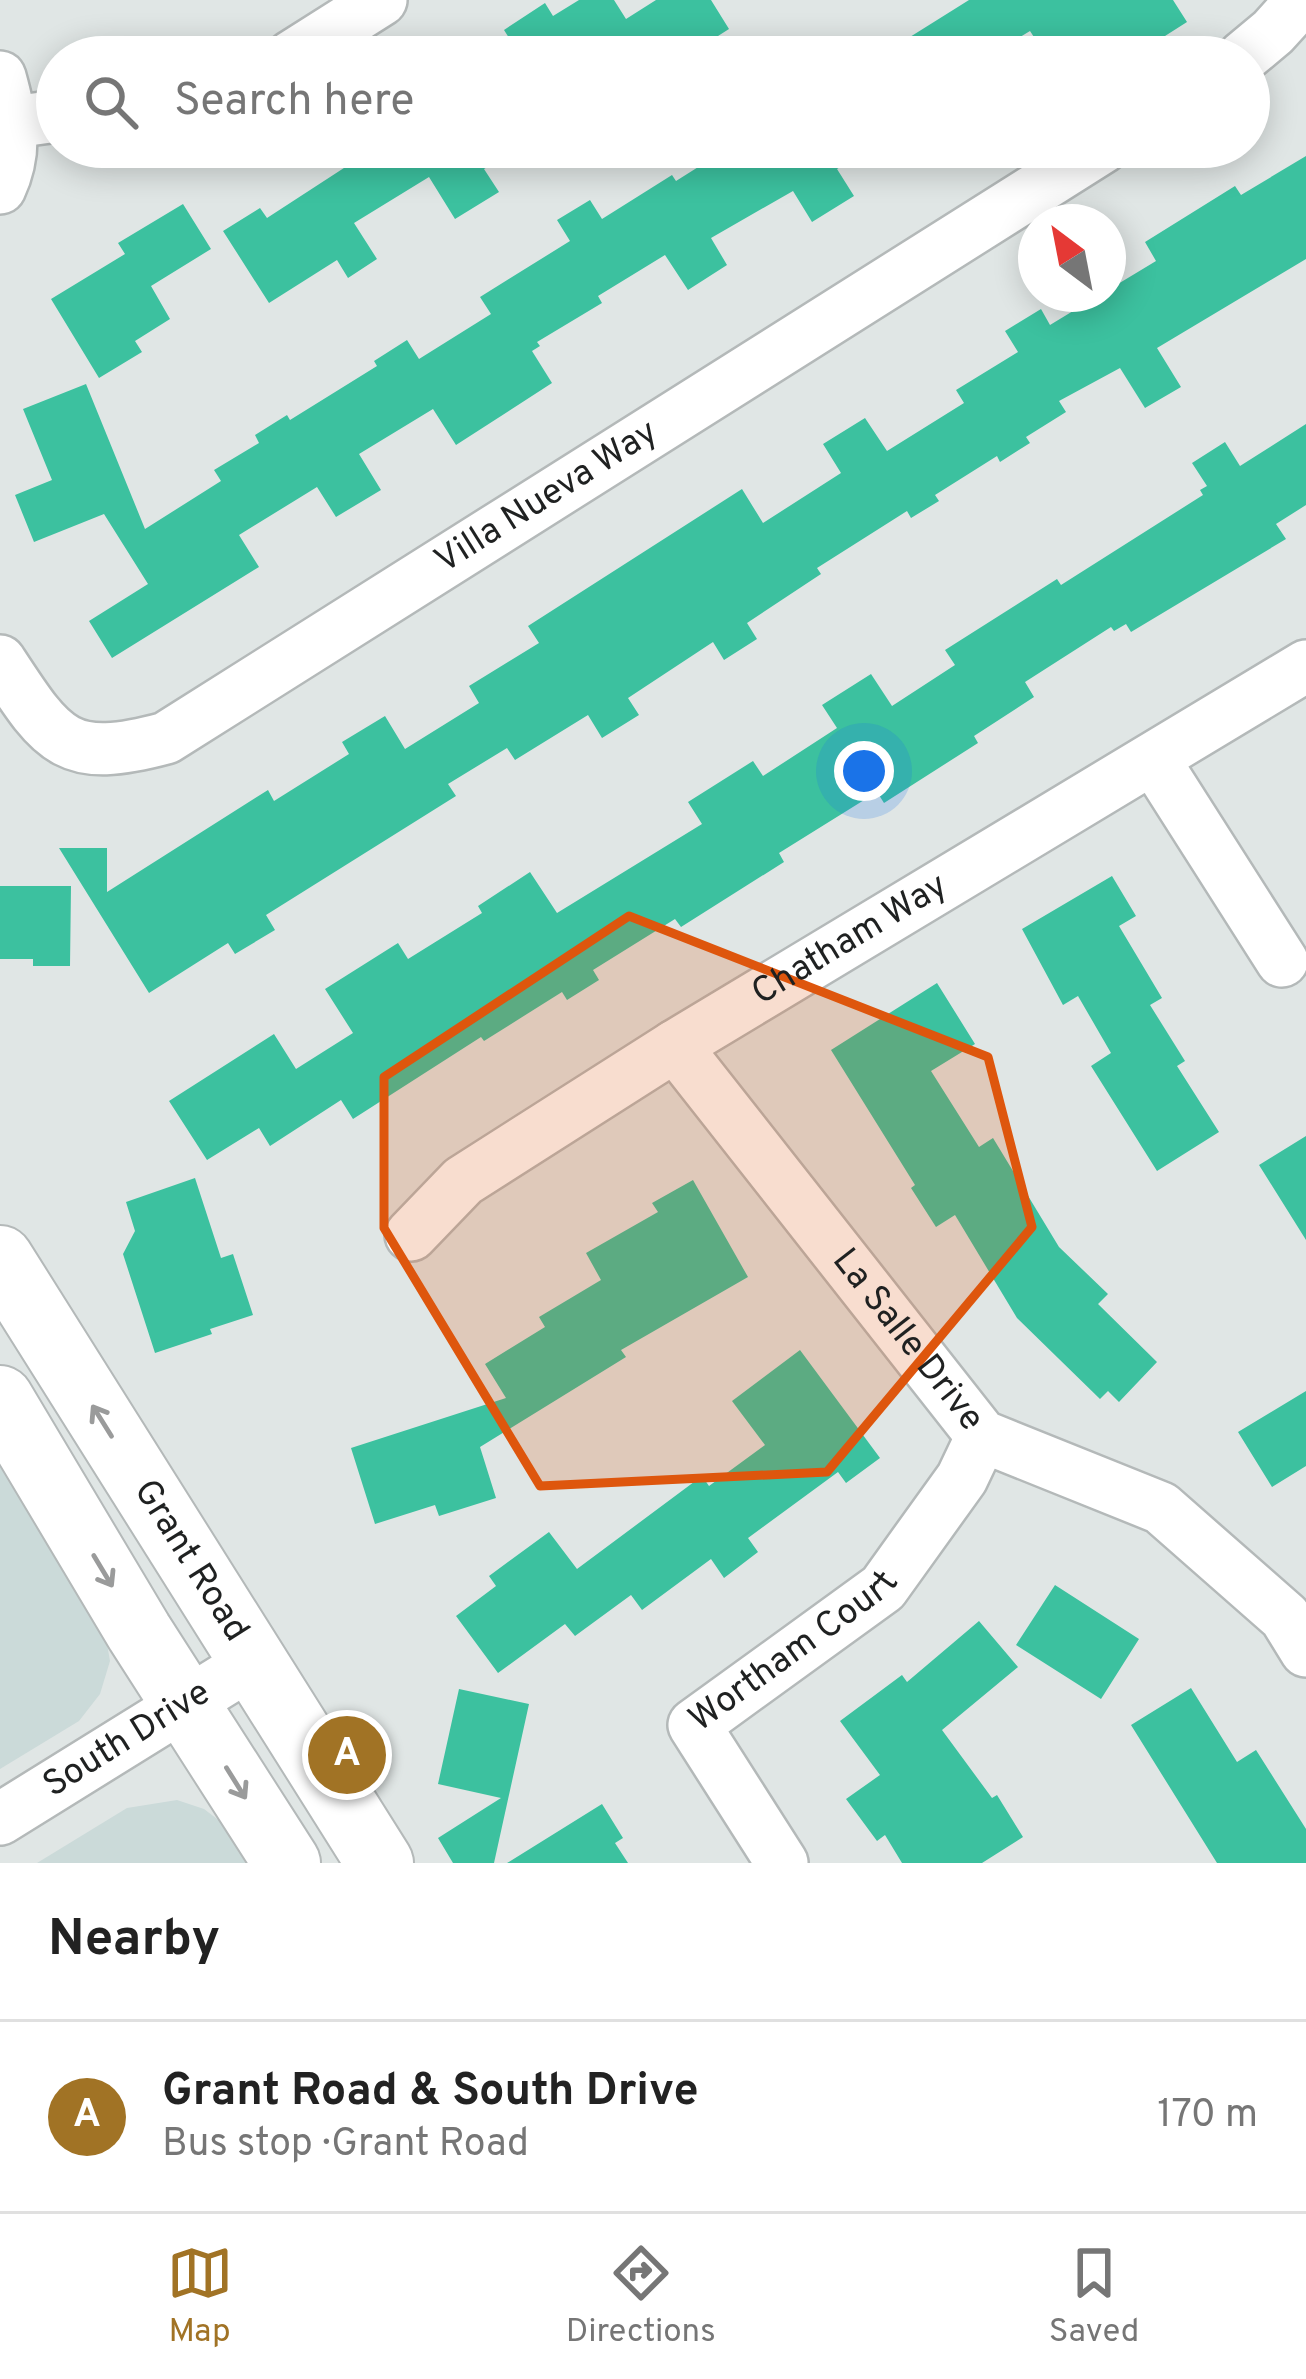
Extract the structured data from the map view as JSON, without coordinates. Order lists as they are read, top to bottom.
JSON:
{
  "streets": {
    "main road": ["Grant Road"],
    "street": [
      "Villa Nueva Way",
      "Chatham Way",
      "La Salle Drive",
      "Wortham Court",
      "South Drive"
    ]
  },
  "crossings": [
    ["Chatham Way", "La Salle Drive"],
    ["La Salle Drive", "Wortham Court"],
    ["Grant Road", "South Drive"]
  ],
  "north": "top left",
  "page": {
    "search": "Search here",
    "pins": "A",
    "heading": "Nearby",
    "list": [
      {
        "mark": "A",
        "name": "Grant Road & South Drive",
        "note": "Bus stop · Grant Road",
        "value": "170 m"
      }
    ],
    "nav": ["Map", "Directions", "Saved"]
  }
}
